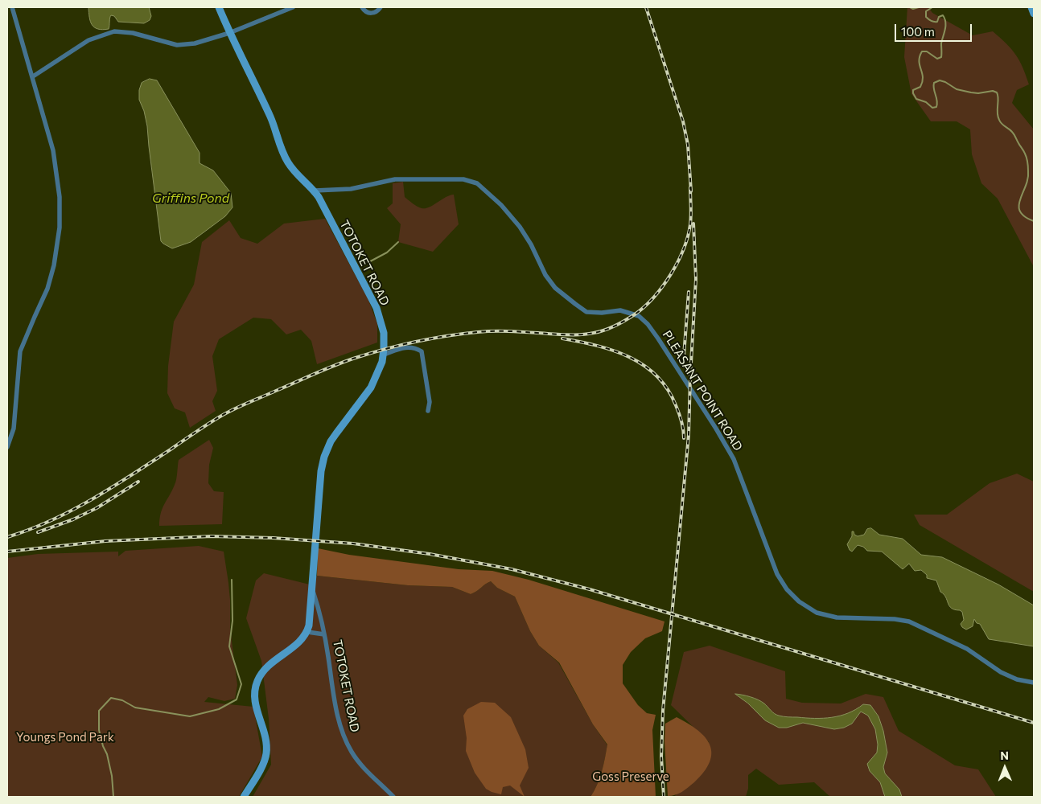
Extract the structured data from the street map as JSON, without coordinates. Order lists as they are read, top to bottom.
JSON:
{
  "streets": {
    "main road": ["TOTOKET ROAD"],
    "street": ["PLEASANT POINT ROAD"]
  },
  "crossings": [
    ["TOTOKET ROAD", "PLEASANT POINT ROAD"]
  ],
  "water": ["Griffins Pond"],
  "parks": ["Youngs Pond Park", "Goss Preserve"],
  "scale_bar": "100 m",
  "north": "top"
}
